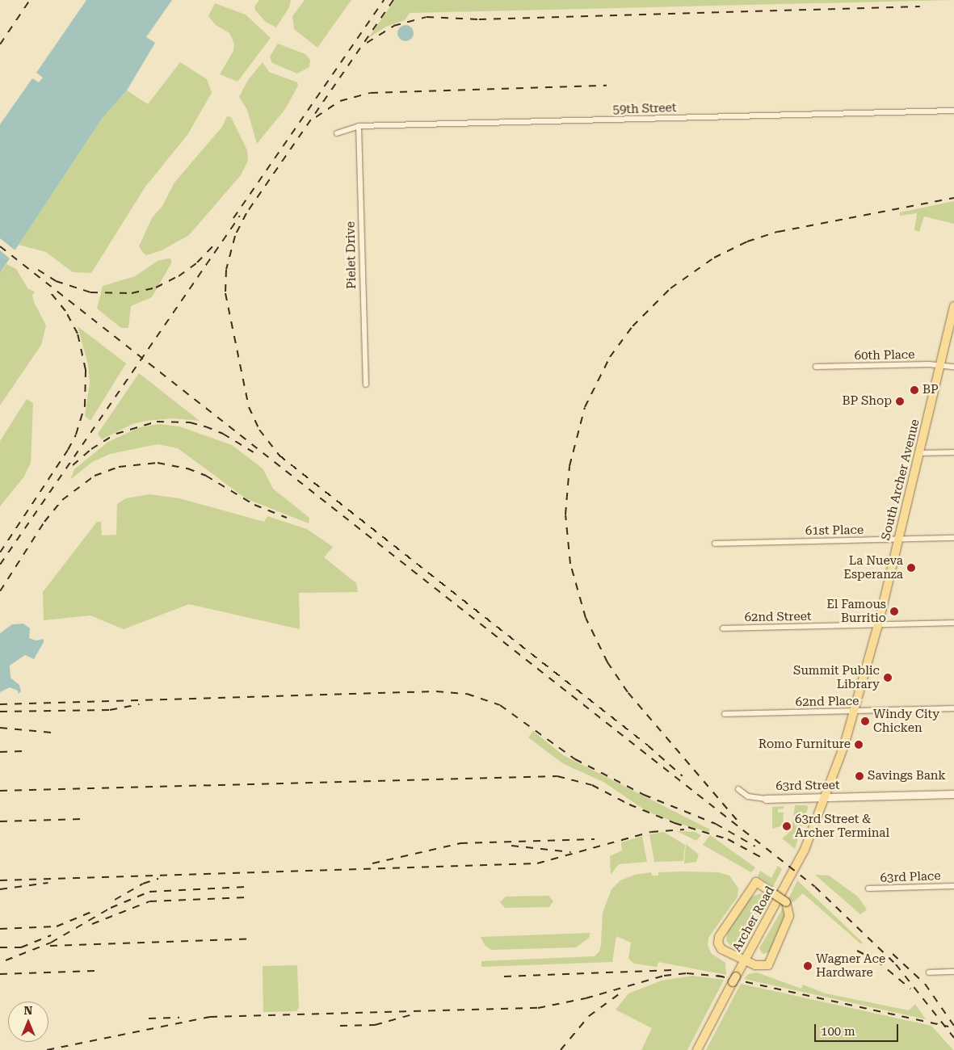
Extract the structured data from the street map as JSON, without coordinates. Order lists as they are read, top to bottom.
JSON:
{
  "streets": {
    "main road": ["South Archer Avenue", "63rd Street", "Archer Road"],
    "street": [
      "59th Street",
      "Pielet Drive",
      "60th Place",
      "61st Place",
      "62nd Street",
      "62nd Place",
      "63rd Place"
    ]
  },
  "crossings": [
    ["59th Street", "Pielet Drive"],
    ["60th Place", "South Archer Avenue"],
    ["South Archer Avenue", "61st Place"],
    ["South Archer Avenue", "62nd Street"],
    ["South Archer Avenue", "62nd Place"],
    ["South Archer Avenue", "63rd Street"],
    ["South Archer Avenue", "Archer Road"],
    ["63rd Street", "Archer Road"]
  ],
  "places": [
    "BP",
    "BP Shop",
    "La Nueva Esperanza",
    "El Famous Burritio",
    "Summit Public Library",
    "Windy City Chicken",
    "Romo Furniture",
    "Savings Bank",
    "63rd Street & Archer Terminal",
    "Wagner Ace Hardware"
  ],
  "scale_bar": "100 m",
  "north": "top"
}
